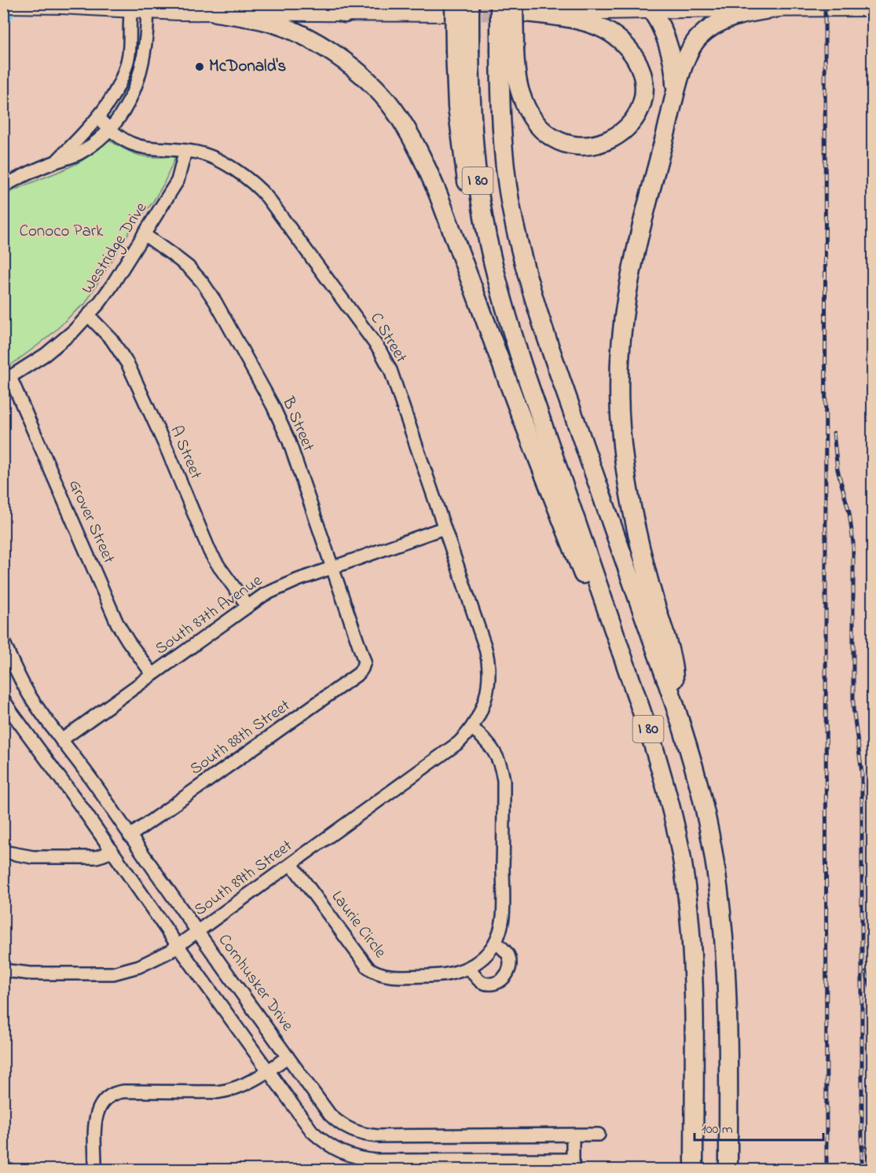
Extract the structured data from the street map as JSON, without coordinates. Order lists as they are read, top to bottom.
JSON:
{
  "streets": {
    "highway": ["I 80"],
    "street": [
      "Westridge Drive",
      "C Street",
      "B Street",
      "A Street",
      "Grover Street",
      "South 87th Avenue",
      "South 88th Street",
      "South 89th Street",
      "Laurie Circle",
      "Cornhusker Drive"
    ]
  },
  "crossings": [
    ["Westridge Drive", "C Street"],
    ["Westridge Drive", "B Street"],
    ["Westridge Drive", "A Street"],
    ["Westridge Drive", "Grover Street"],
    ["C Street", "South 87th Avenue"],
    ["C Street", "South 89th Street"],
    ["C Street", "Laurie Circle"],
    ["B Street", "South 87th Avenue"],
    ["B Street", "South 88th Street"],
    ["A Street", "South 87th Avenue"],
    ["Grover Street", "South 87th Avenue"],
    ["South 87th Avenue", "Cornhusker Drive"],
    ["South 88th Street", "Cornhusker Drive"],
    ["South 89th Street", "Laurie Circle"],
    ["South 89th Street", "Cornhusker Drive"]
  ],
  "parks": ["Conoco Park"],
  "places": ["McDonald's"],
  "scale_bar": "100 m"
}
